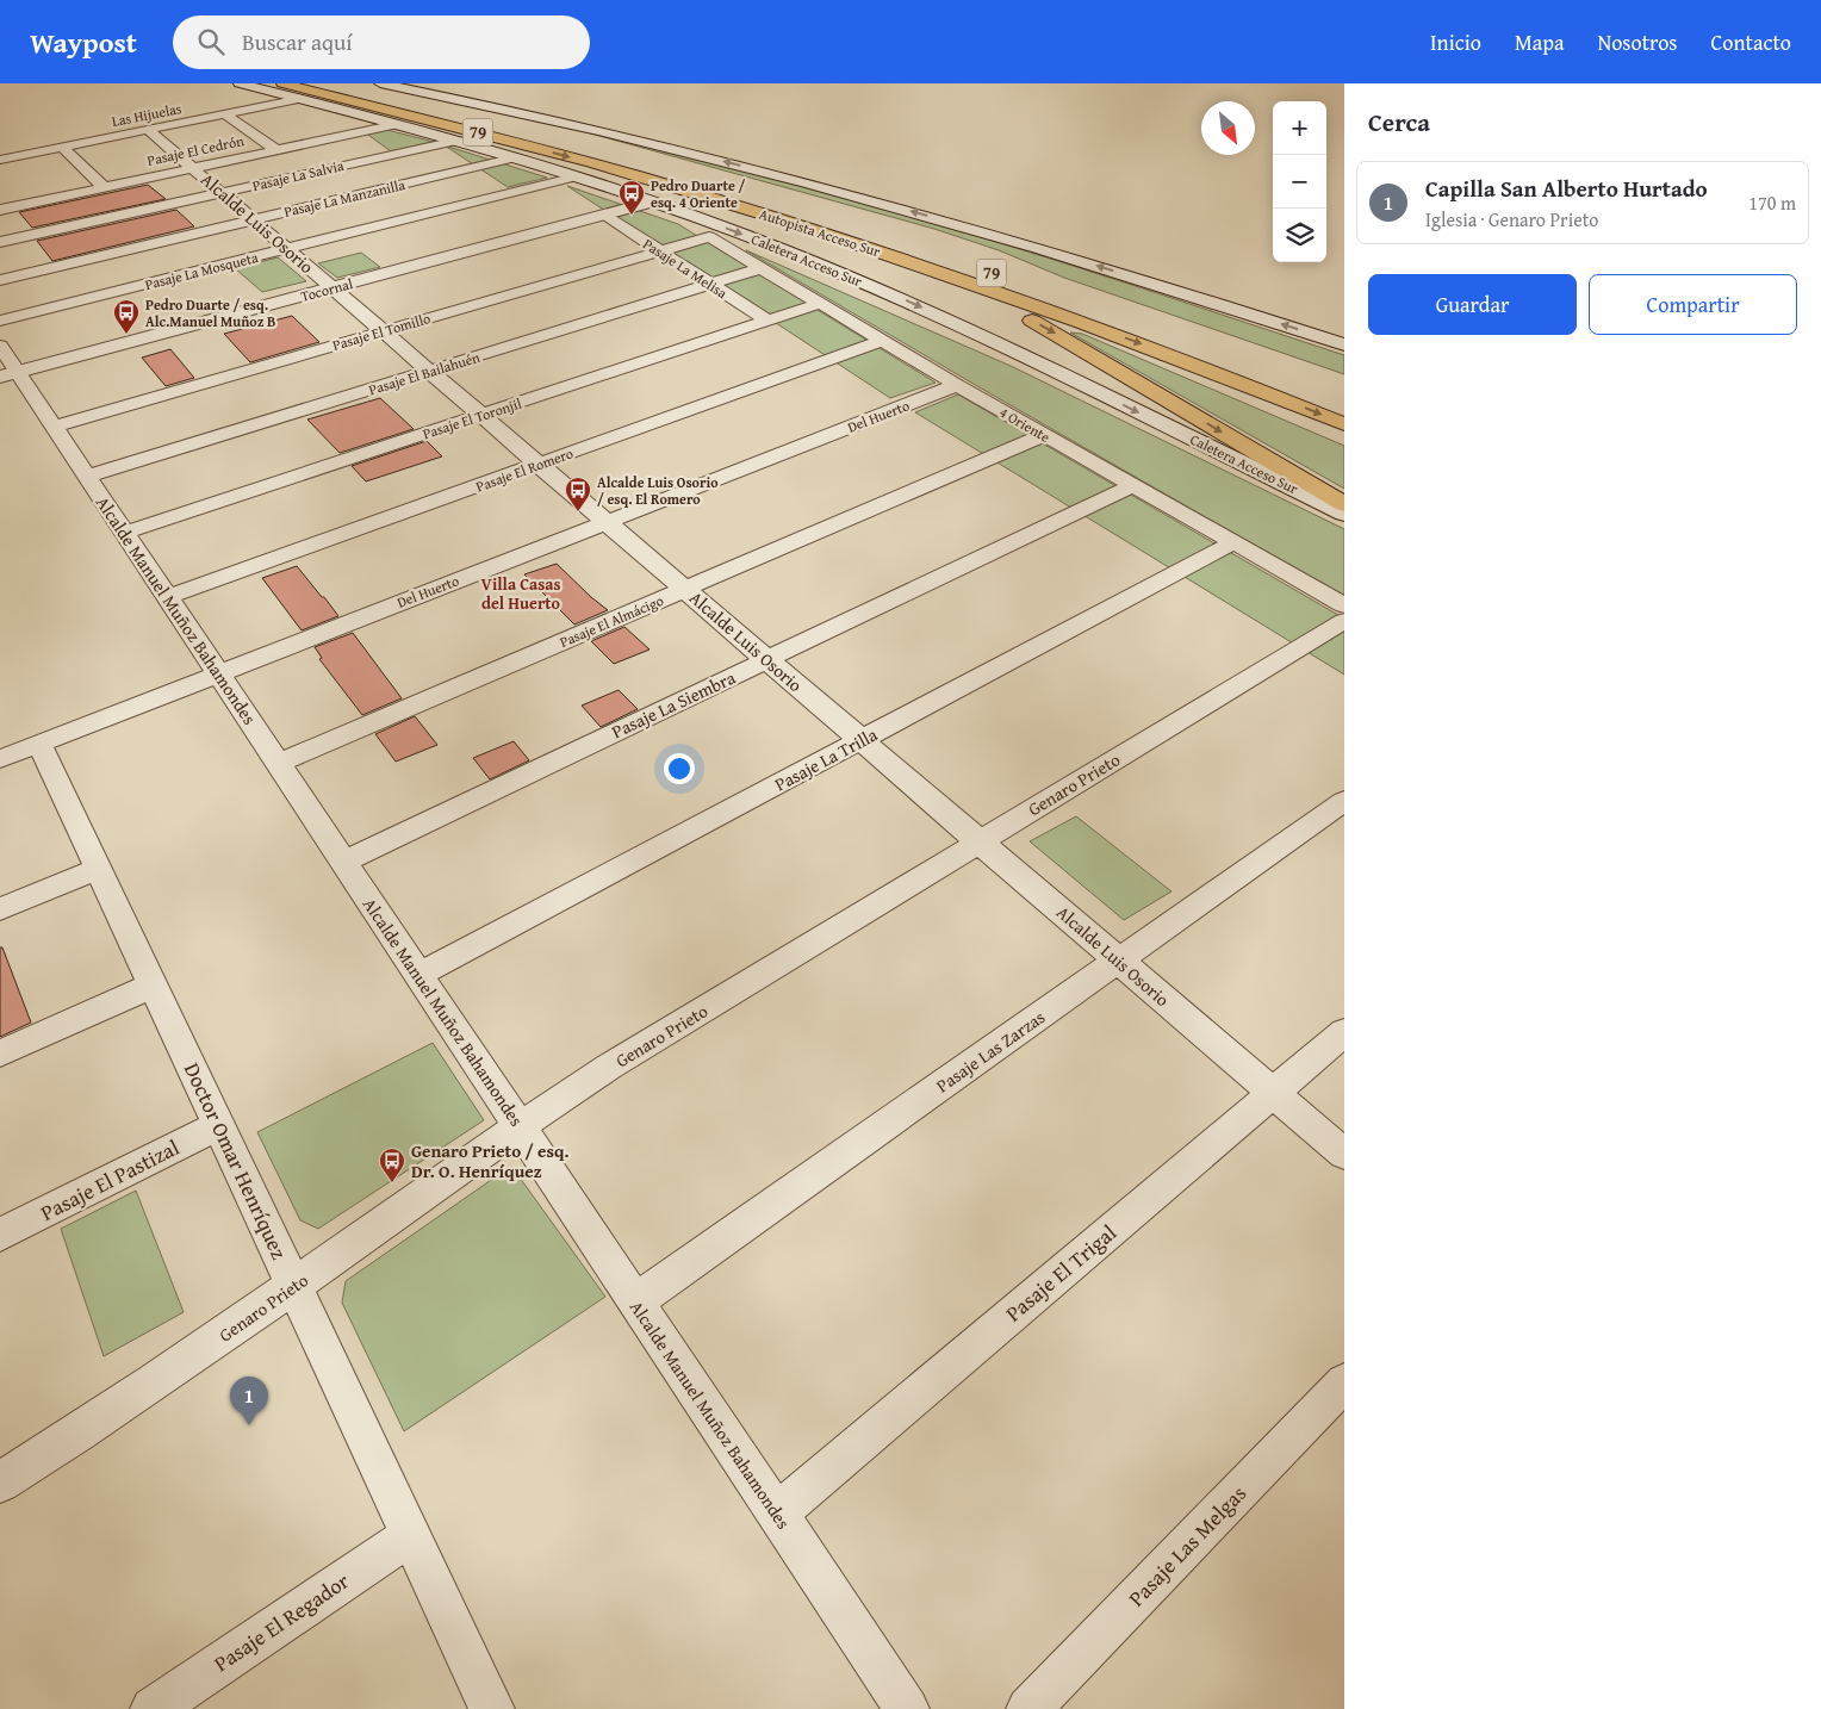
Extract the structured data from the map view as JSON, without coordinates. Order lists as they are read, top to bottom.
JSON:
{
  "streets": {
    "highway": ["79", "Autopista Acceso Sur"],
    "main road": ["Caletera Acceso Sur", "Tocornal"],
    "street": [
      "Las Hijuelas",
      "Pasaje El Cedrón",
      "Pasaje La Salvia",
      "Pasaje La Manzanilla",
      "Alcalde Luis Osorio",
      "Pasaje La Melisa",
      "Pasaje La Mosqueta",
      "Pasaje El Tomillo",
      "Pasaje El Bailahuén",
      "Del Huerto",
      "Pasaje El Toronjil",
      "4 Oriente",
      "Pasaje El Romero",
      "Alcalde Manuel Muñoz Bahamondes",
      "Pasaje El Almácigo",
      "Pasaje La Siembra",
      "Pasaje La Trilla",
      "Genaro Prieto",
      "Pasaje Las Zarzas",
      "Doctor Omar Henríquez",
      "Pasaje El Pastizal",
      "Pasaje El Trigal",
      "Pasaje Las Melgas",
      "Pasaje El Regador"
    ]
  },
  "crossings": [
    ["Las Hijuelas", "Alcalde Luis Osorio"],
    ["Las Hijuelas", "Caletera Acceso Sur"],
    ["Pasaje El Cedrón", "Alcalde Luis Osorio"],
    ["Pasaje El Cedrón", "Caletera Acceso Sur"],
    ["Pasaje La Salvia", "Alcalde Luis Osorio"],
    ["Pasaje La Salvia", "Caletera Acceso Sur"],
    ["Pasaje La Manzanilla", "Alcalde Luis Osorio"],
    ["Pasaje La Manzanilla", "Caletera Acceso Sur"],
    ["Alcalde Luis Osorio", "Pasaje La Mosqueta"],
    ["Alcalde Luis Osorio", "Tocornal"],
    ["Alcalde Luis Osorio", "Pasaje El Tomillo"],
    ["Alcalde Luis Osorio", "Pasaje El Bailahuén"],
    ["Alcalde Luis Osorio", "Del Huerto"],
    ["Alcalde Luis Osorio", "Pasaje El Toronjil"],
    ["Alcalde Luis Osorio", "Pasaje El Romero"],
    ["Alcalde Luis Osorio", "Pasaje El Almácigo"],
    ["Alcalde Luis Osorio", "Pasaje La Siembra"],
    ["Alcalde Luis Osorio", "Pasaje La Trilla"],
    ["Alcalde Luis Osorio", "Genaro Prieto"],
    ["Alcalde Luis Osorio", "Pasaje Las Zarzas"],
    ["Alcalde Luis Osorio", "Pasaje El Trigal"],
    ["Caletera Acceso Sur", "Pasaje La Mosqueta"],
    ["Caletera Acceso Sur", "Tocornal"],
    ["Pasaje La Melisa", "Tocornal"],
    ["Pasaje La Melisa", "Pasaje El Tomillo"],
    ["Pasaje La Melisa", "Pasaje El Bailahuén"],
    ["Pasaje La Melisa", "Pasaje El Toronjil"],
    ["Tocornal", "Alcalde Manuel Muñoz Bahamondes"],
    ["Pasaje El Tomillo", "4 Oriente"],
    ["Pasaje El Tomillo", "Alcalde Manuel Muñoz Bahamondes"],
    ["Pasaje El Bailahuén", "4 Oriente"],
    ["Pasaje El Bailahuén", "Alcalde Manuel Muñoz Bahamondes"],
    ["Del Huerto", "4 Oriente"],
    ["Del Huerto", "Alcalde Manuel Muñoz Bahamondes"],
    ["Del Huerto", "Doctor Omar Henríquez"],
    ["Pasaje El Toronjil", "4 Oriente"],
    ["Pasaje El Toronjil", "Alcalde Manuel Muñoz Bahamondes"],
    ["4 Oriente", "Pasaje El Romero"],
    ["4 Oriente", "Pasaje El Almácigo"],
    ["4 Oriente", "Pasaje La Siembra"],
    ["4 Oriente", "Pasaje La Trilla"],
    ["Pasaje El Romero", "Alcalde Manuel Muñoz Bahamondes"],
    ["Alcalde Manuel Muñoz Bahamondes", "Pasaje El Almácigo"],
    ["Alcalde Manuel Muñoz Bahamondes", "Pasaje La Siembra"],
    ["Alcalde Manuel Muñoz Bahamondes", "Pasaje La Trilla"],
    ["Alcalde Manuel Muñoz Bahamondes", "Genaro Prieto"],
    ["Alcalde Manuel Muñoz Bahamondes", "Pasaje Las Zarzas"],
    ["Alcalde Manuel Muñoz Bahamondes", "Pasaje El Trigal"],
    ["Genaro Prieto", "Doctor Omar Henríquez"],
    ["Doctor Omar Henríquez", "Pasaje El Pastizal"],
    ["Doctor Omar Henríquez", "Pasaje El Regador"]
  ],
  "districts": ["Villa Casas del Huerto"],
  "places": {
    "bus stop": [
      "Pedro Duarte / esq. 4 Oriente",
      "Pedro Duarte / esq. Alc.Manuel Muñoz B",
      "Alcalde Luis Osorio / esq. El Romero",
      "Genaro Prieto / esq. Dr. O. Henríquez"
    ]
  },
  "north": "bottom right",
  "page": {
    "header": "Waypost",
    "search": "Buscar aquí",
    "nav": [
      "Inicio",
      "Mapa",
      "Nosotros",
      "Contacto"
    ],
    "heading": "Cerca",
    "map_buttons": ["+", "−"],
    "list": [
      {
        "mark": "1",
        "name": "Capilla San Alberto Hurtado",
        "note": "Iglesia · Genaro Prieto",
        "value": "170 m"
      }
    ],
    "buttons": ["Guardar", "Compartir"],
    "pins": "1"
  }
}
